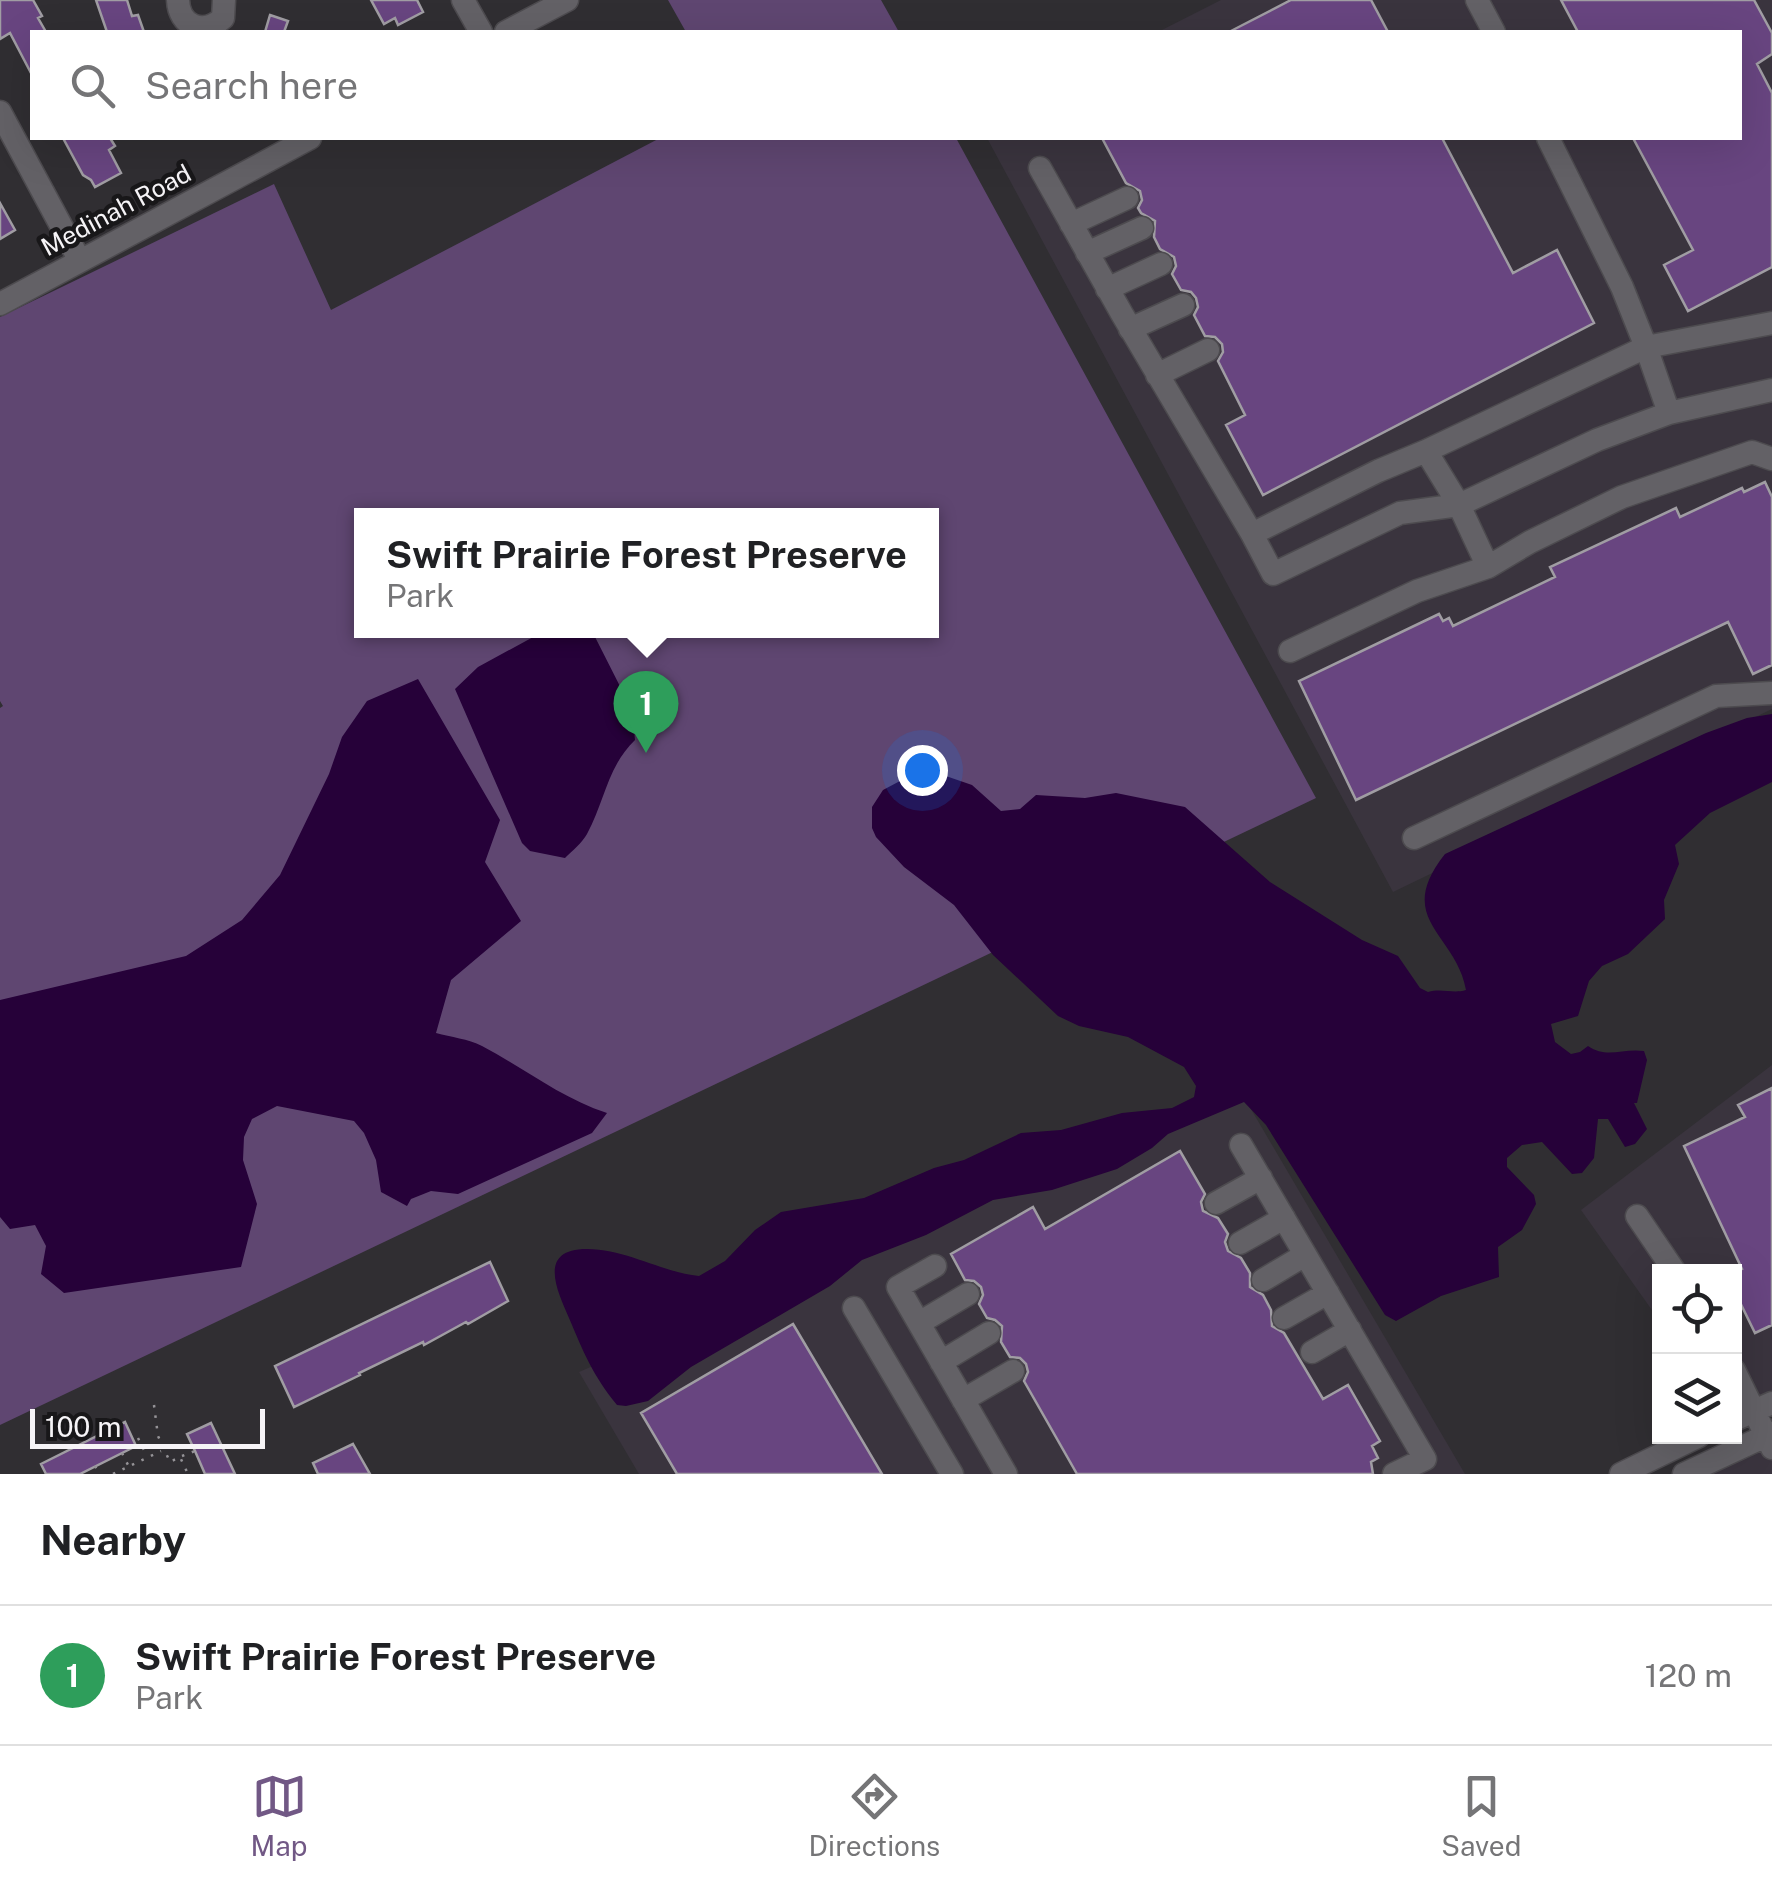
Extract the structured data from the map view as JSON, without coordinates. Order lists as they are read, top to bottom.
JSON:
{
  "streets": {
    "street": ["Medinah Road"]
  },
  "scale_bar": "100 m",
  "page": {
    "search": "Search here",
    "popup": ["Swift Prairie Forest Preserve", "Park"],
    "pins": "1",
    "scale": "100 m",
    "heading": "Nearby",
    "list": [
      {
        "mark": "1",
        "name": "Swift Prairie Forest Preserve",
        "note": "Park",
        "value": "120 m"
      }
    ],
    "nav": ["Map", "Directions", "Saved"]
  }
}
